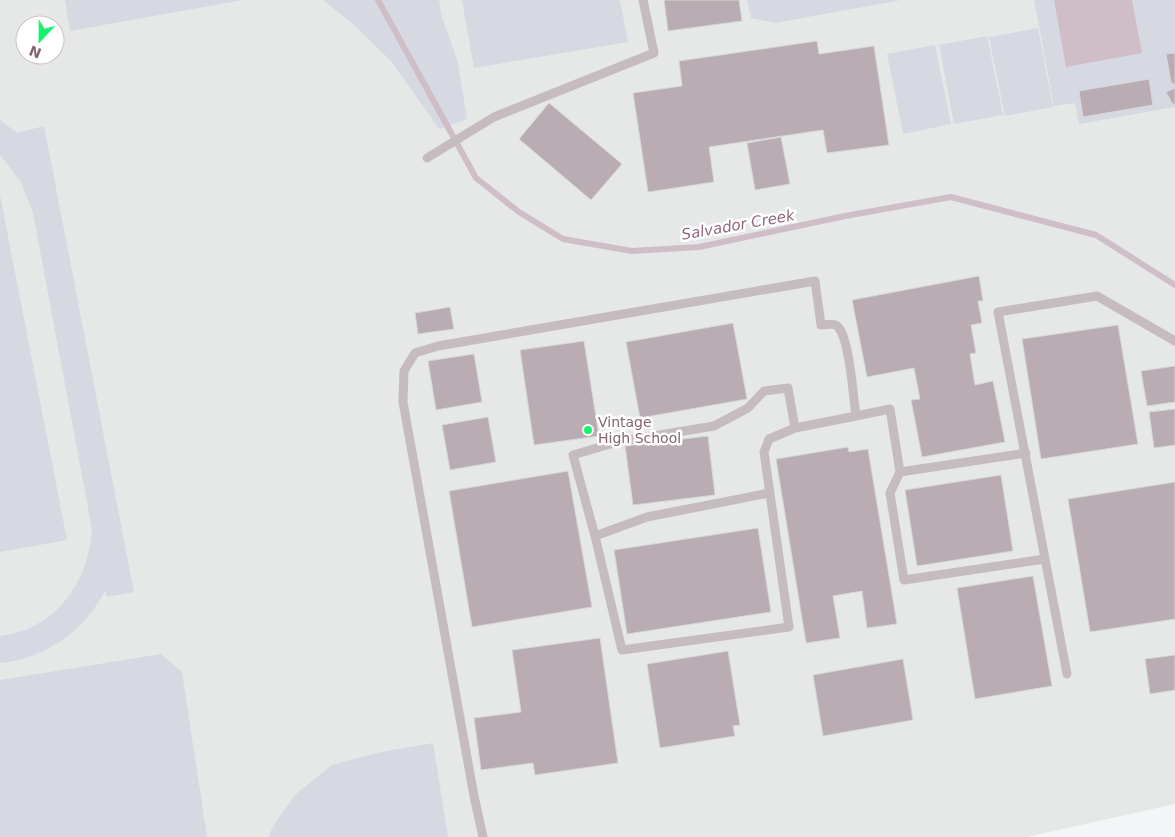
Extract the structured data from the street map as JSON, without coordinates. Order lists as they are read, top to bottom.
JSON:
{
  "water": ["Salvador Creek"],
  "places": ["Vintage High School"],
  "north": "bottom"
}
